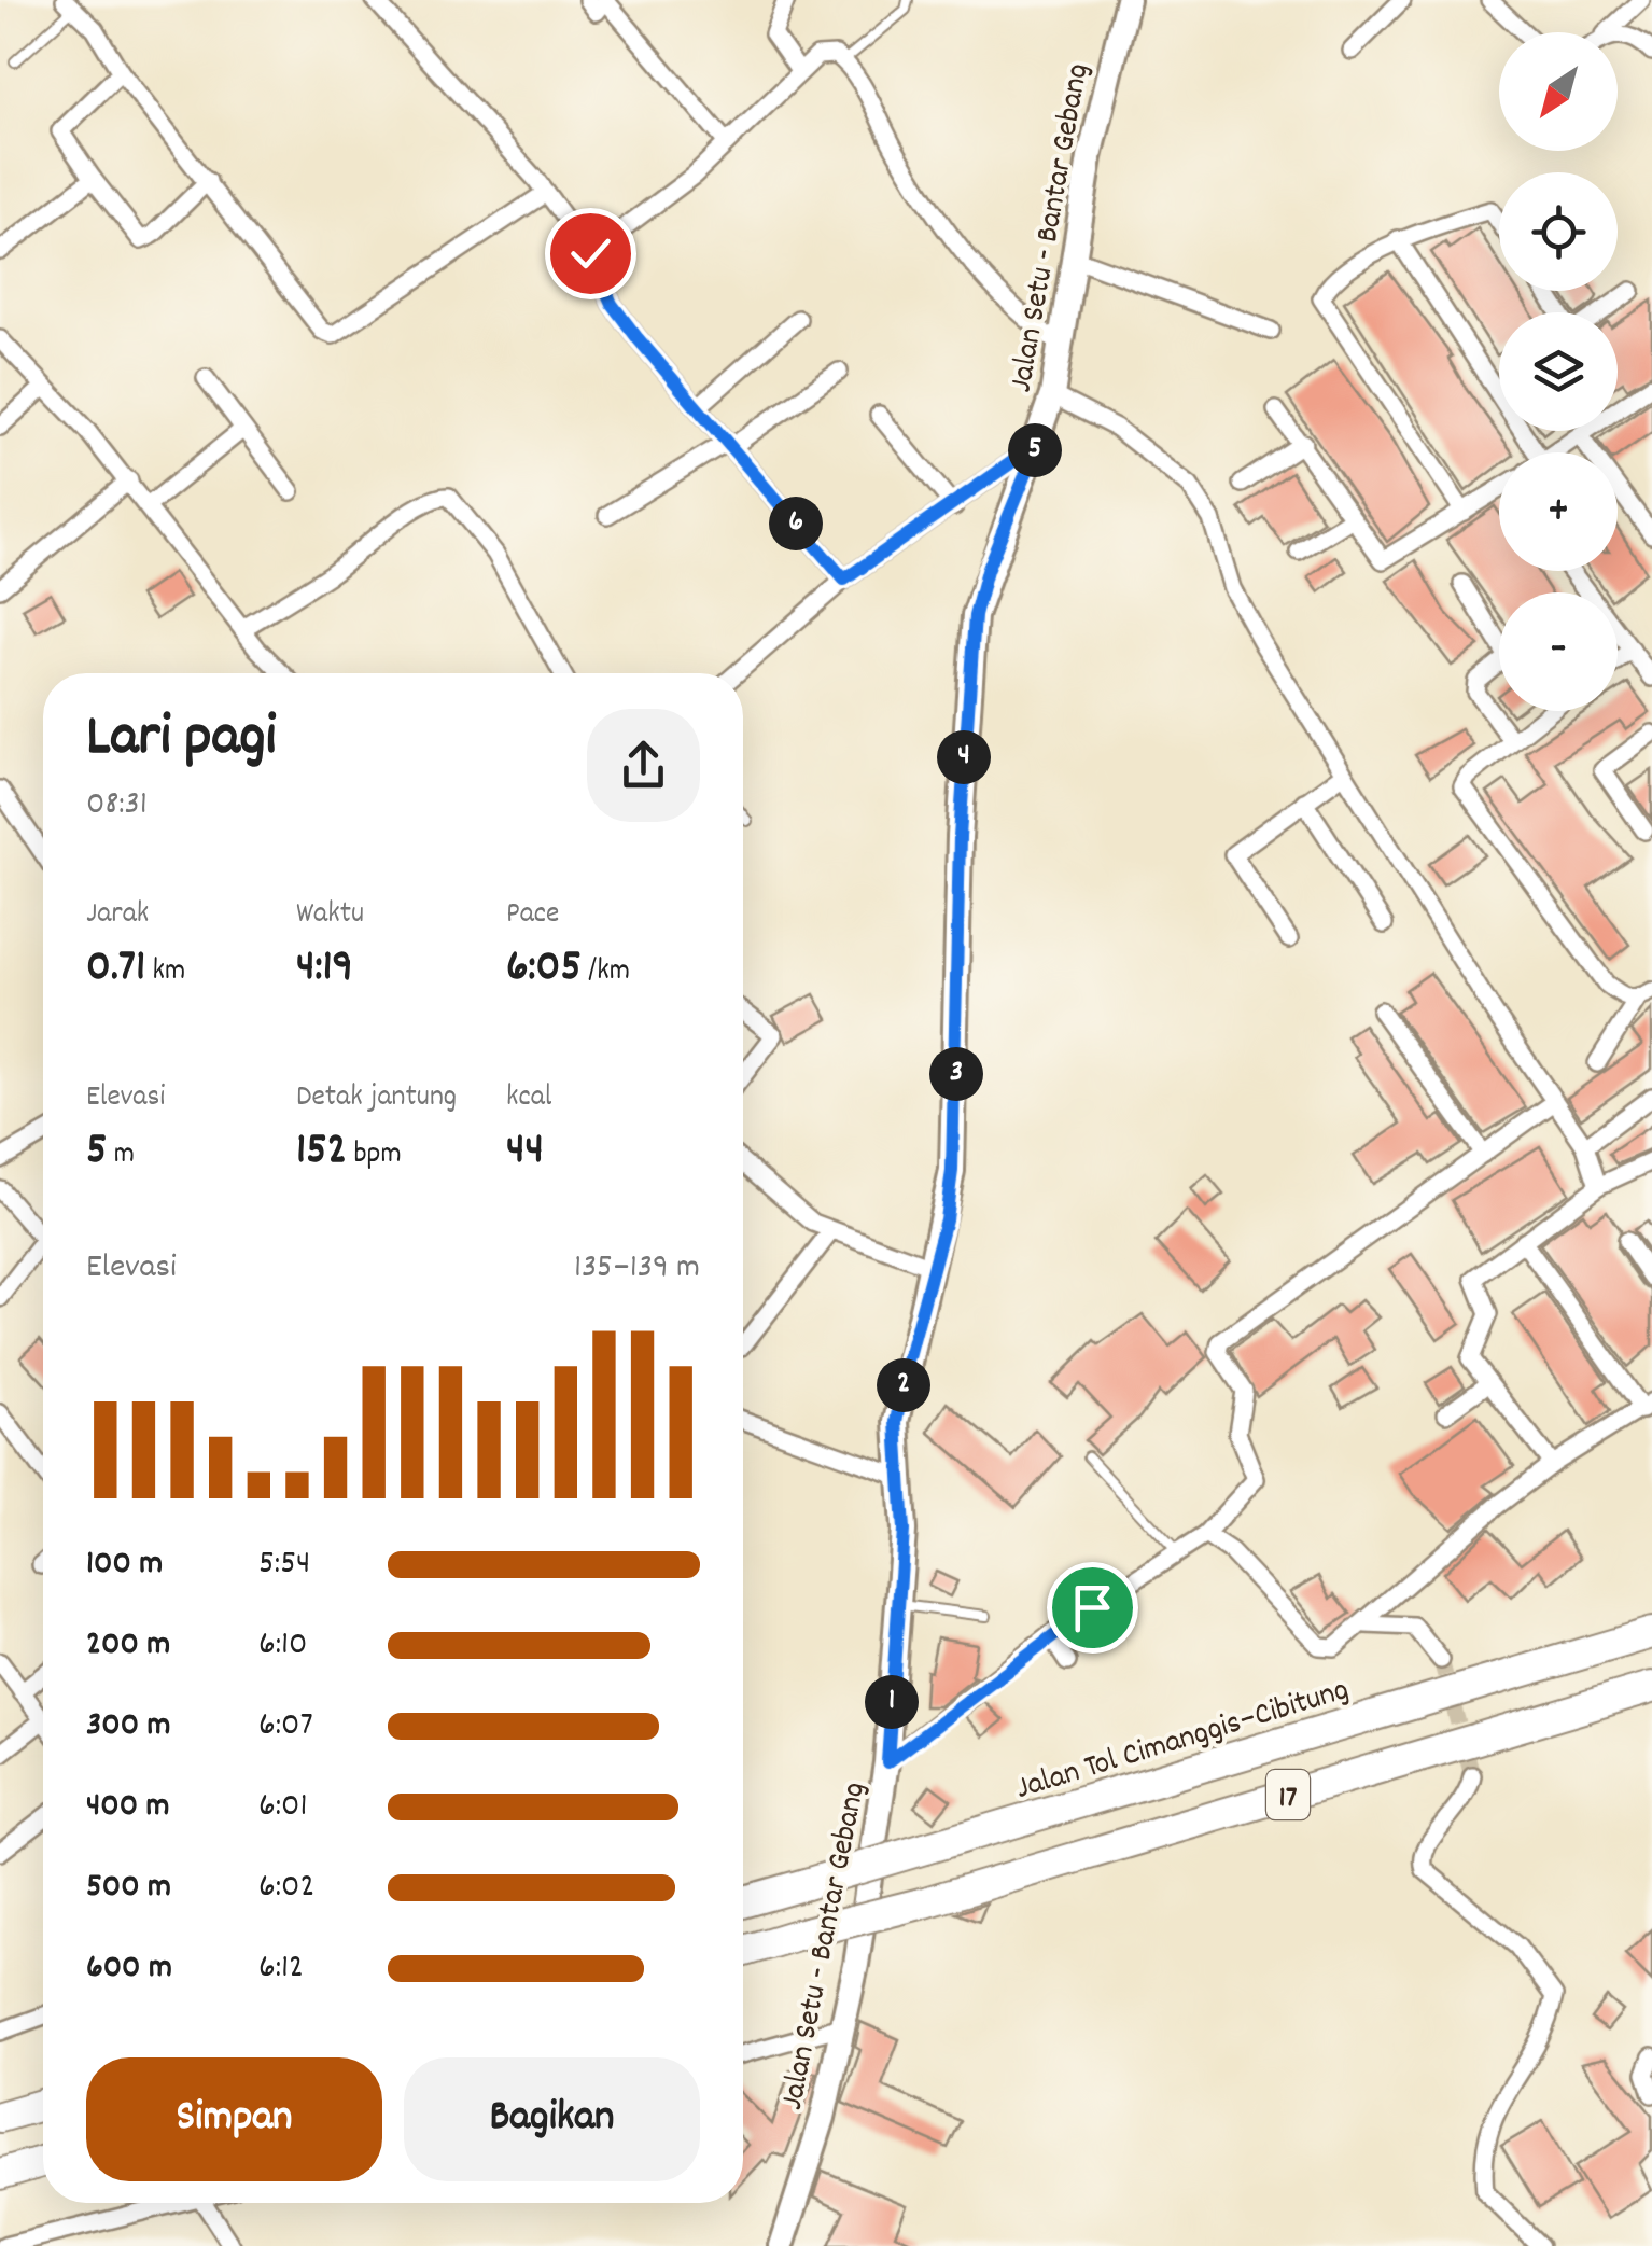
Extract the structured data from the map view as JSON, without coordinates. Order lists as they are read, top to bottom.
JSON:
{
  "streets": {
    "highway": ["Jalan Tol Cimanggis–Cibitung", "17"],
    "main road": ["Jalan Setu - Bantar Gebang"]
  },
  "north": "bottom left",
  "page": {
    "map_buttons": ["+", "−"],
    "pins": [
      "5",
      "6",
      "4",
      "3",
      "2",
      "1"
    ],
    "heading": ["Lari pagi", "08:31"],
    "stats": [
      ["Jarak", "0.71 km"],
      ["Waktu", "4:19"],
      ["Pace", "6:05 /km"],
      ["Elevasi", "5 m"],
      ["Detak jantung", "152 bpm"],
      ["kcal", "44"]
    ],
    "chart": ["Elevasi", "135–139 m"],
    "list": [
      {
        "name": "100 m",
        "note": "5:54"
      },
      {
        "name": "200 m",
        "note": "6:10"
      },
      {
        "name": "300 m",
        "note": "6:07"
      },
      {
        "name": "400 m",
        "note": "6:01"
      },
      {
        "name": "500 m",
        "note": "6:02"
      },
      {
        "name": "600 m",
        "note": "6:12"
      }
    ],
    "buttons": ["Simpan", "Bagikan"]
  }
}
